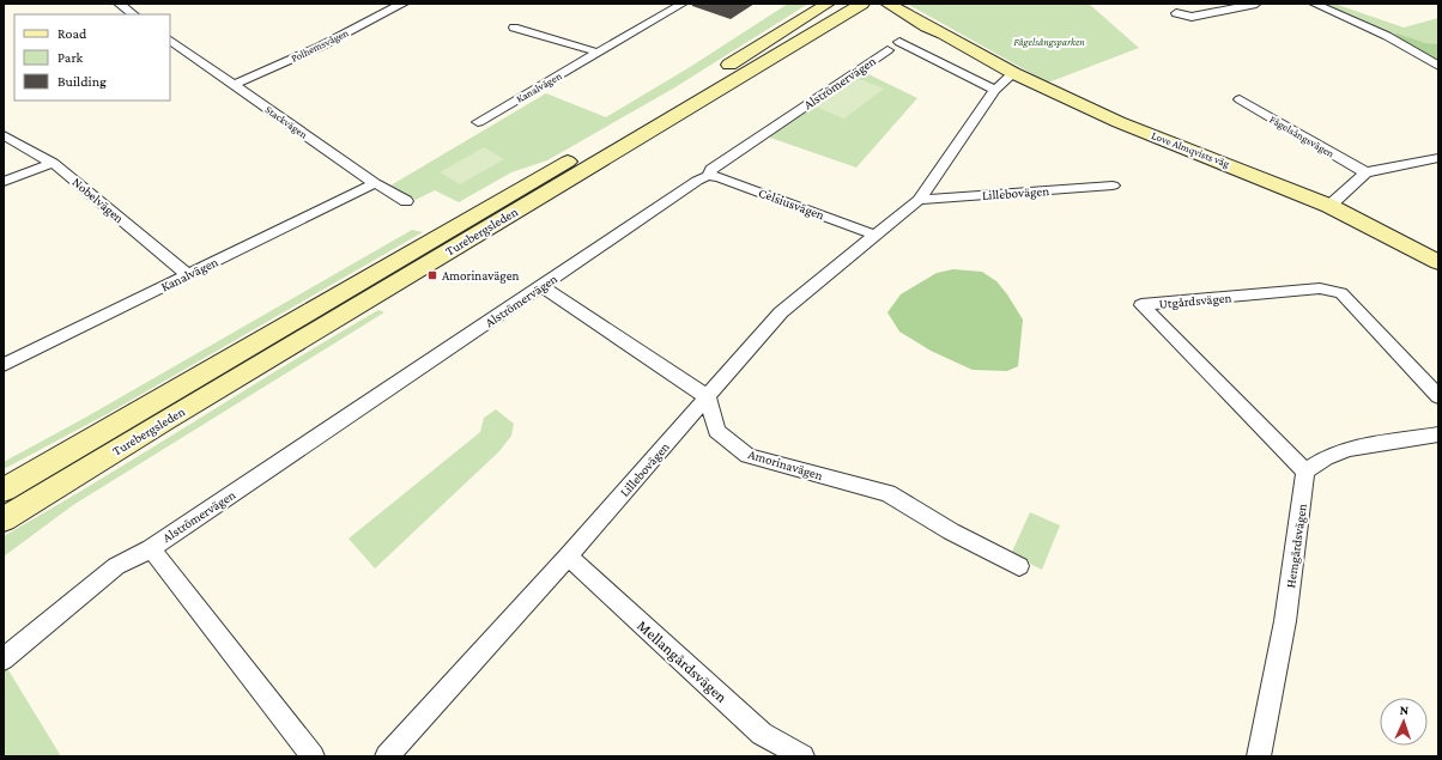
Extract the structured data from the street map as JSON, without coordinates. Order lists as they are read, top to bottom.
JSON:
{
  "streets": {
    "main road": ["Love Almqvists väg", "Turebergsleden"],
    "street": [
      "Polhemsvägen",
      "Alströmervägen",
      "Kanalvägen",
      "Stackvägen",
      "Fågelsångsvägen",
      "Lillebovägen",
      "Nobelvägen",
      "Celsiusvägen",
      "Utgårdsvägen",
      "Amorinavägen",
      "Hemgårdsvägen",
      "Mellangårdsvägen"
    ]
  },
  "crossings": [
    ["Polhemsvägen", "Stackvägen"],
    ["Alströmervägen", "Celsiusvägen"],
    ["Kanalvägen", "Stackvägen"],
    ["Kanalvägen", "Nobelvägen"],
    ["Love Almqvists väg", "Lillebovägen"],
    ["Lillebovägen", "Celsiusvägen"],
    ["Lillebovägen", "Amorinavägen"],
    ["Lillebovägen", "Mellangårdsvägen"],
    ["Utgårdsvägen", "Hemgårdsvägen"]
  ],
  "parks": ["Fågelsångsparken"],
  "places": {
    "transit": ["Amorinavägen"]
  },
  "legend": ["Road", "Park", "Building"],
  "north": "top"
}
